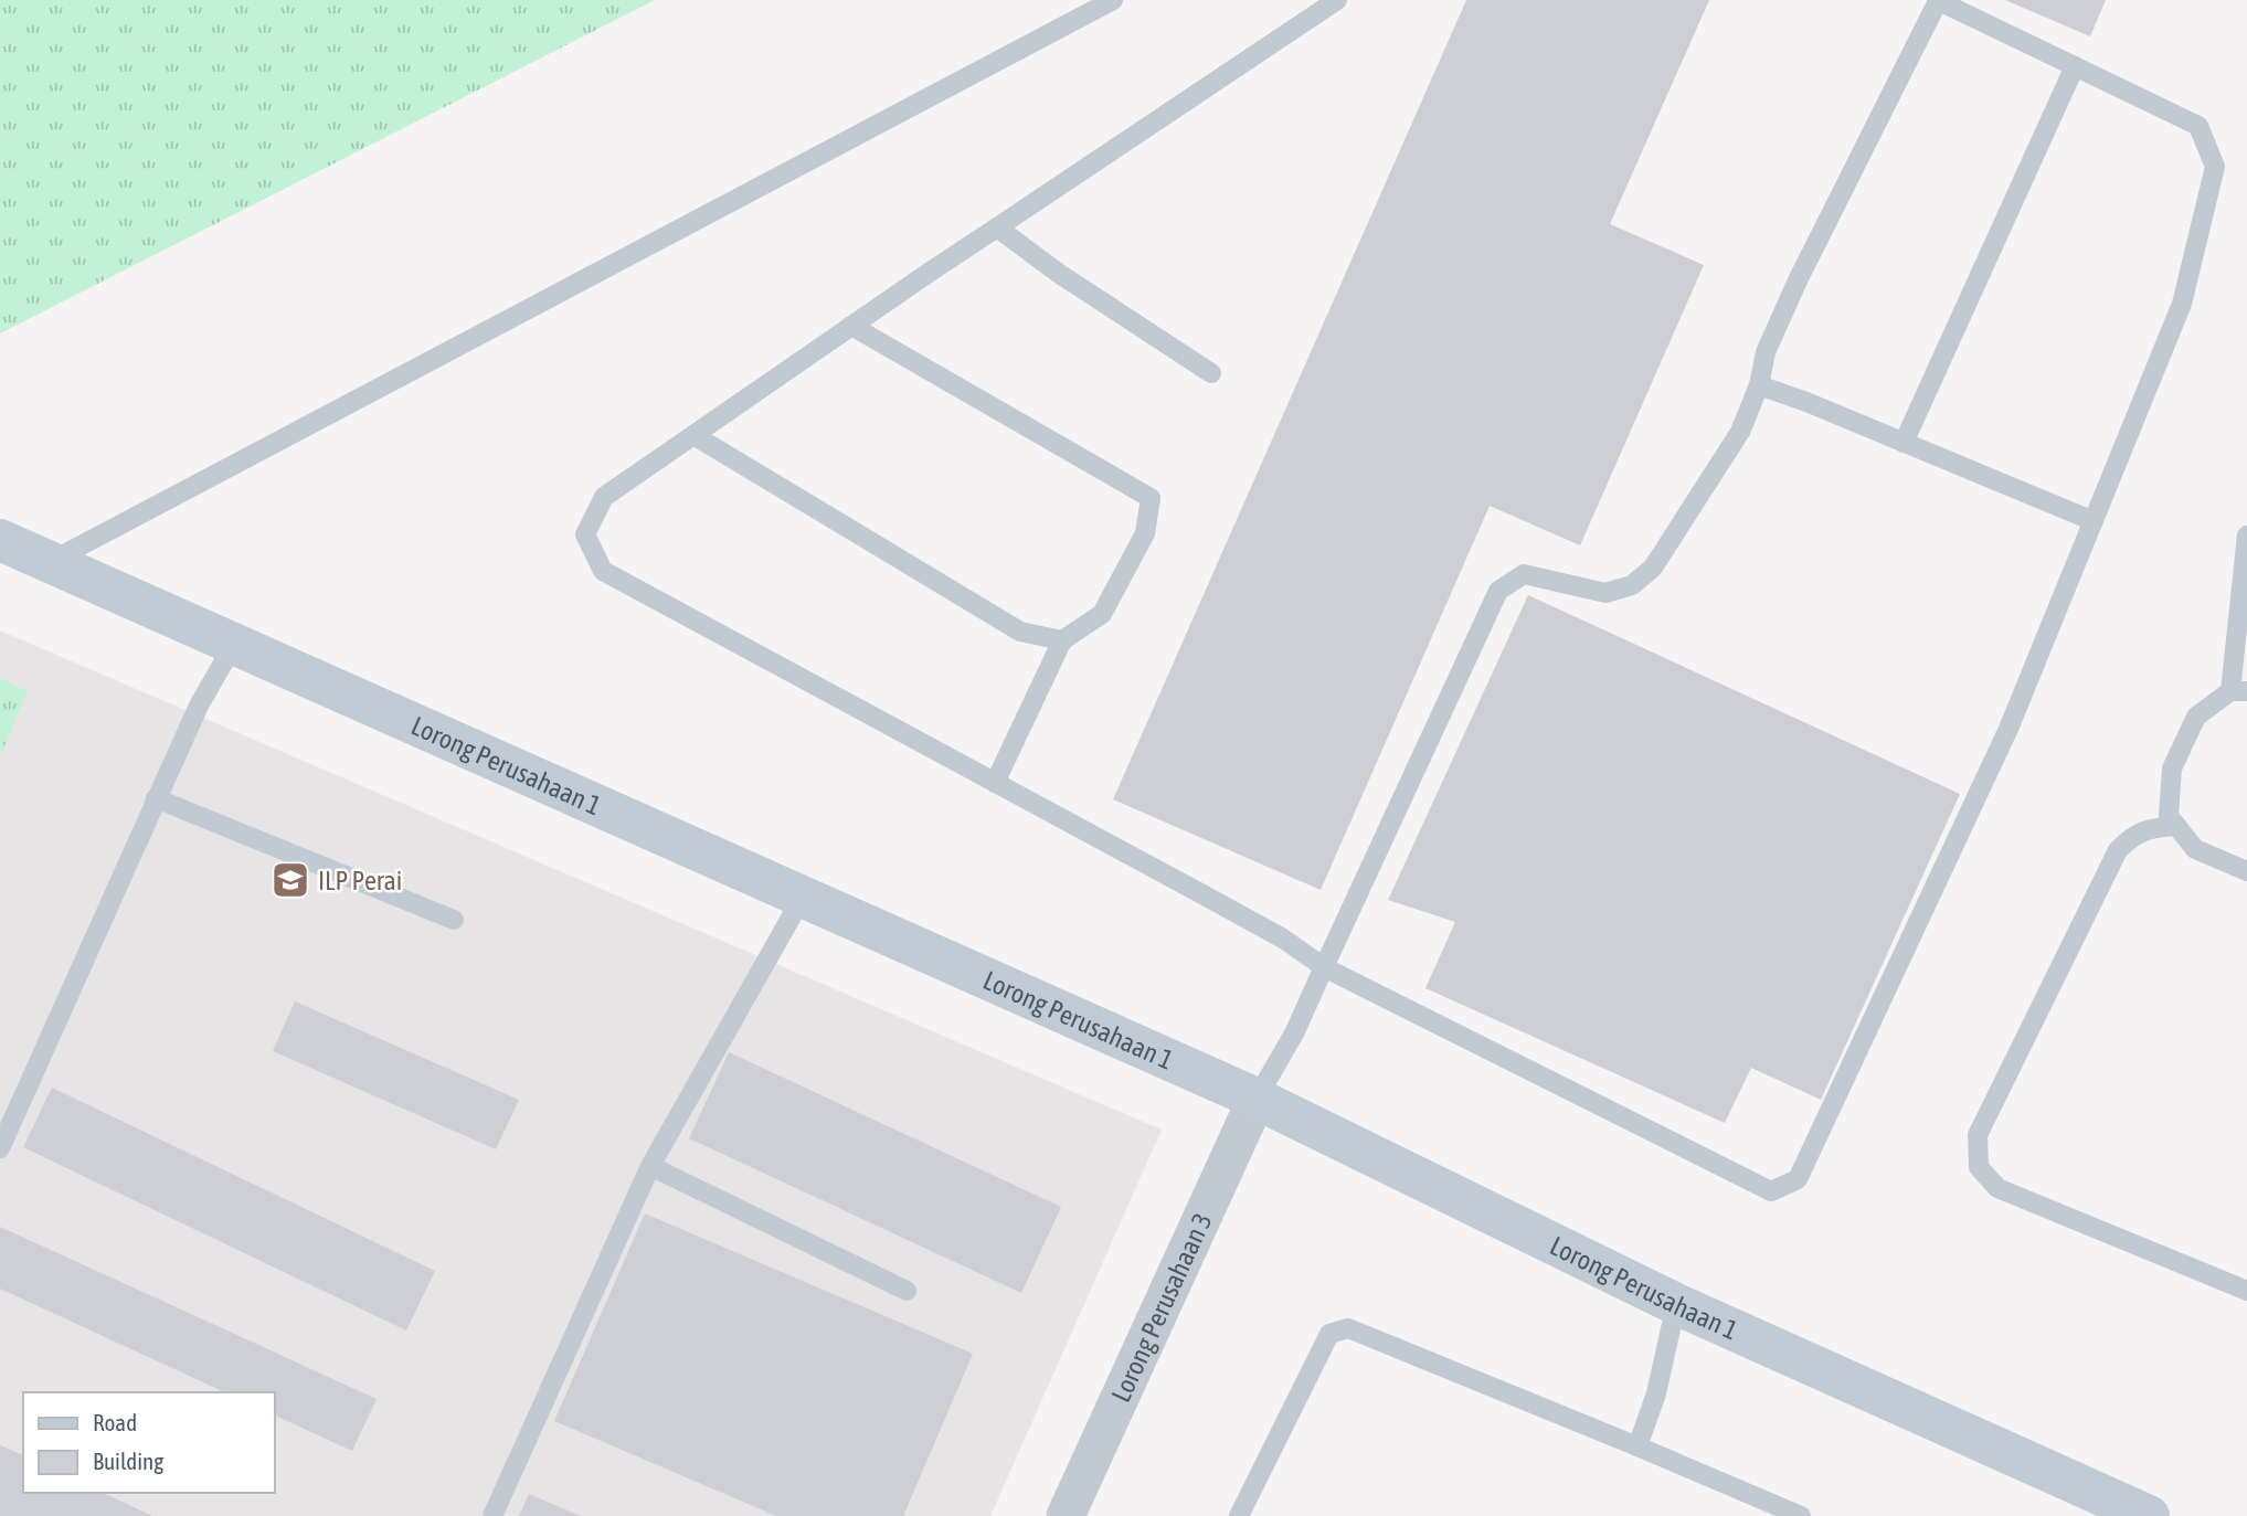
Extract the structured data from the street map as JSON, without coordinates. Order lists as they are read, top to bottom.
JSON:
{
  "streets": {
    "street": ["Lorong Perusahaan 1", "Lorong Perusahaan 3"]
  },
  "crossings": [
    ["Lorong Perusahaan 1", "Lorong Perusahaan 3"]
  ],
  "places": {
    "school or university": ["ILP Perai"]
  },
  "legend": ["Road", "Building"]
}
